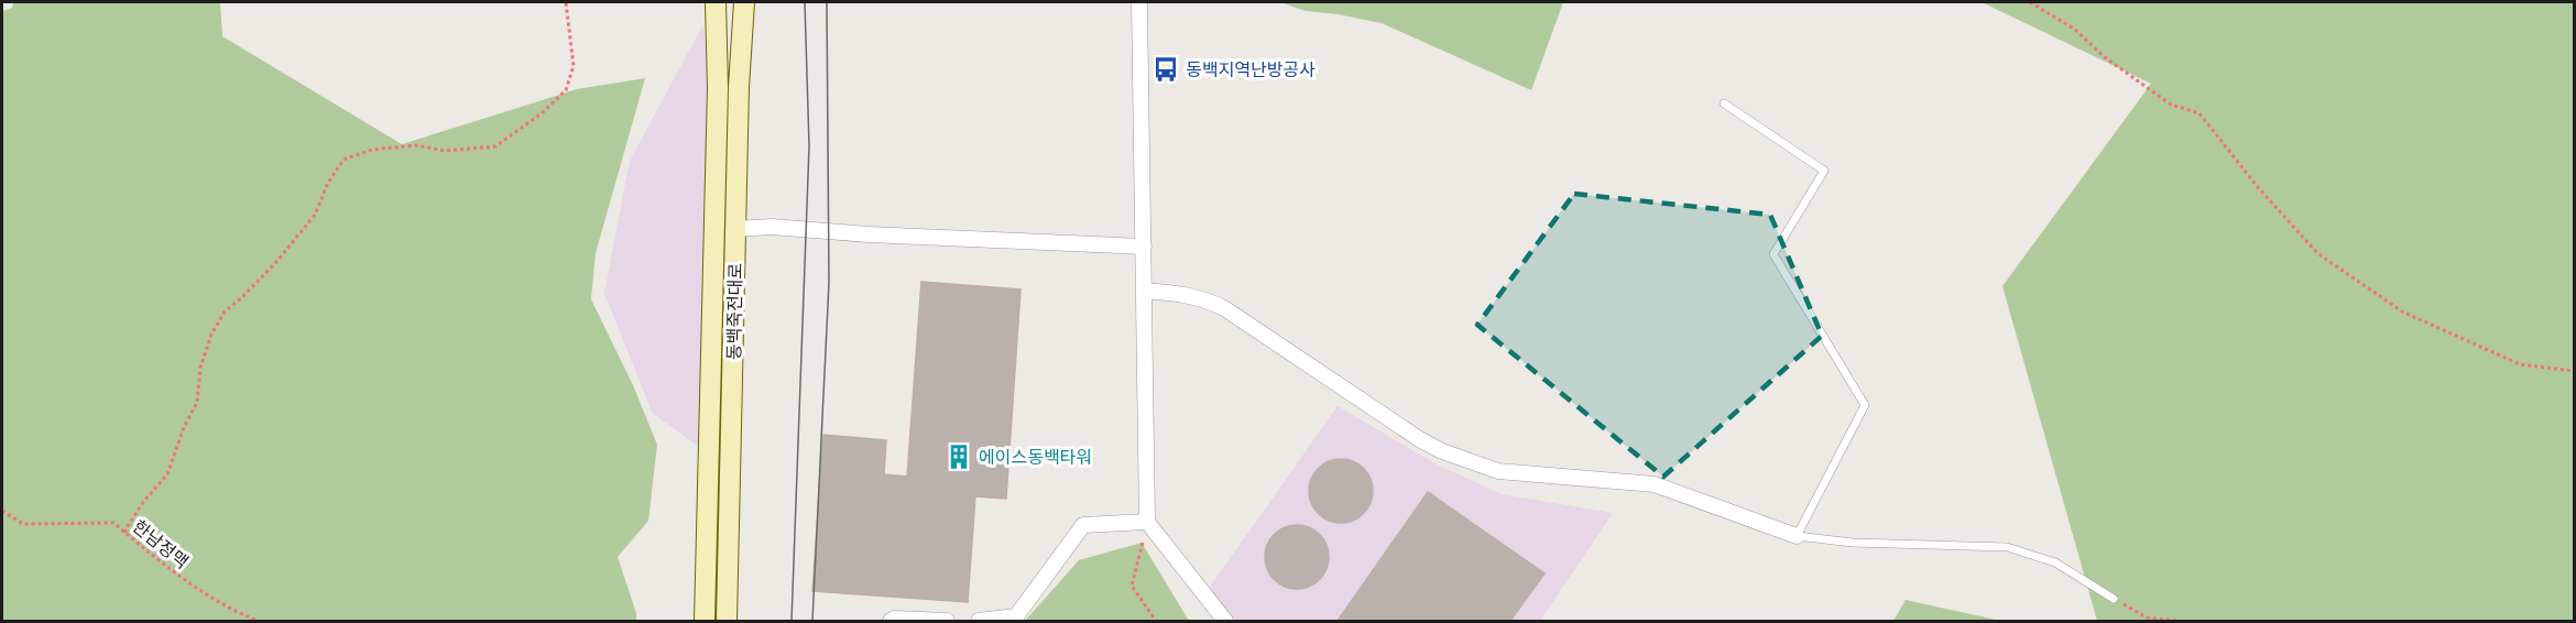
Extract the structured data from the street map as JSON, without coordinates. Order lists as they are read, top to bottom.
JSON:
{
  "streets": {
    "main road": ["동백죽전대로"],
    "path": ["한남정맥"]
  },
  "places": {
    "bus stop": ["동백지역난방공사"],
    "building": ["에이스동백타워"]
  }
}
